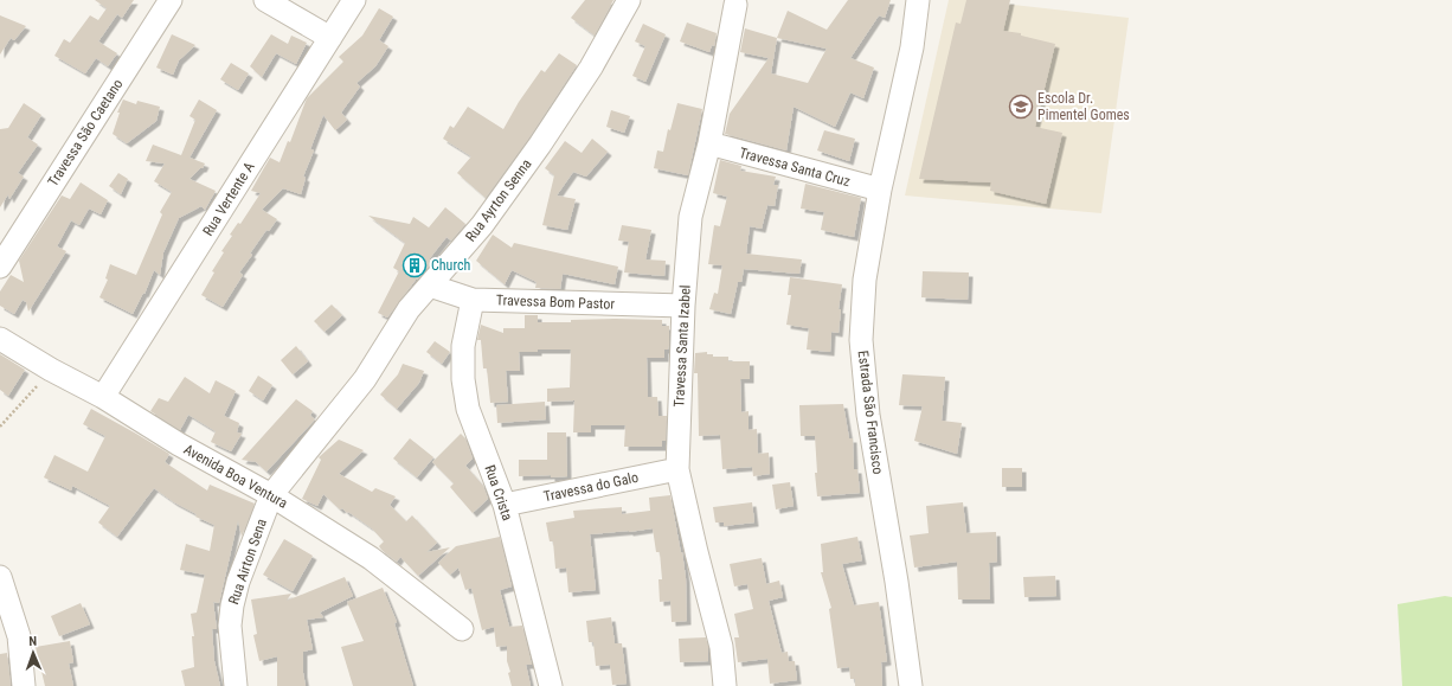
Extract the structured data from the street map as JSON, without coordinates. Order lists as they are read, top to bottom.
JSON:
{
  "streets": {
    "street": [
      "Travessa São Caetano",
      "Travessa Santa Cruz",
      "Rua Vertente A",
      "Rua Ayrton Senna",
      "Travessa Bom Pastor",
      "Travessa Santa Izabel",
      "Estrada São Francisco",
      "Avenida Boa Ventura",
      "Travessa do Galo",
      "Rua Crista",
      "Rua Airton Sena"
    ]
  },
  "crossings": [
    ["Travessa Santa Cruz", "Travessa Santa Izabel"],
    ["Travessa Santa Cruz", "Estrada São Francisco"],
    ["Rua Vertente A", "Avenida Boa Ventura"],
    ["Rua Ayrton Senna", "Travessa Bom Pastor"],
    ["Rua Ayrton Senna", "Avenida Boa Ventura"],
    ["Rua Ayrton Senna", "Rua Airton Sena"],
    ["Travessa Bom Pastor", "Travessa Santa Izabel"],
    ["Travessa Bom Pastor", "Rua Crista"],
    ["Travessa Santa Izabel", "Travessa do Galo"],
    ["Avenida Boa Ventura", "Rua Airton Sena"],
    ["Travessa do Galo", "Rua Crista"]
  ],
  "places": {
    "school or university": ["Escola Dr. Pimentel Gomes"],
    "building": ["Church"]
  },
  "north": "top"
}
